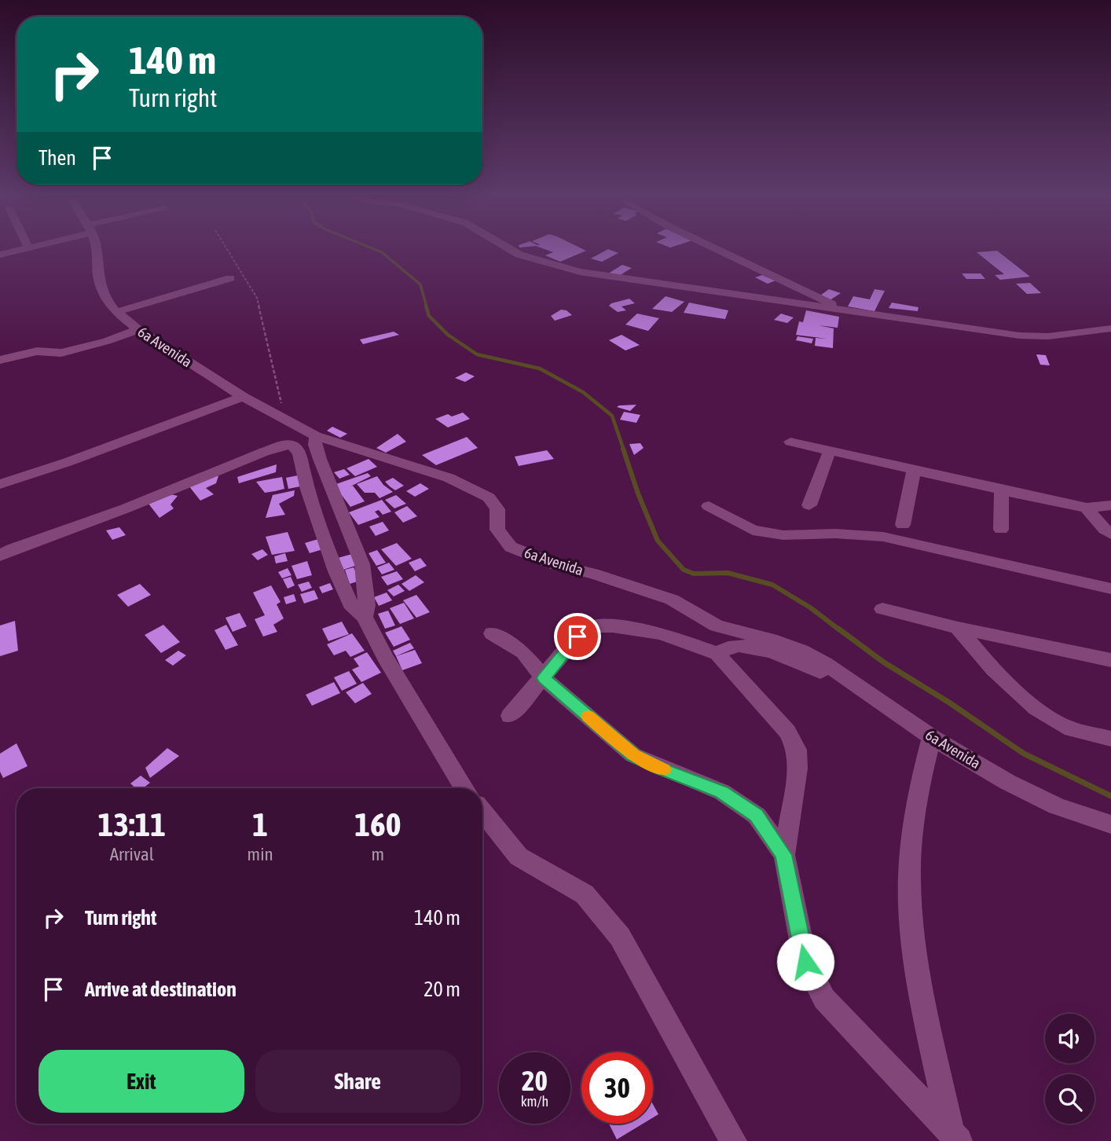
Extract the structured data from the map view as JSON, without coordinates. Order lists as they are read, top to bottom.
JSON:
{
  "streets": {
    "street": ["6a Avenida"]
  },
  "page": {
    "turn": ["140 m", "Turn right"],
    "then": "Then",
    "eta": [
      "13:11",
      "Arrival",
      "1",
      "min",
      "160",
      "m"
    ],
    "list": [
      {
        "name": "Turn right",
        "value": "140 m"
      },
      {
        "name": "Arrive at destination",
        "value": "20 m"
      }
    ],
    "buttons": ["Exit", "Share"],
    "speed": "20 km/h",
    "limit": "30"
  }
}
